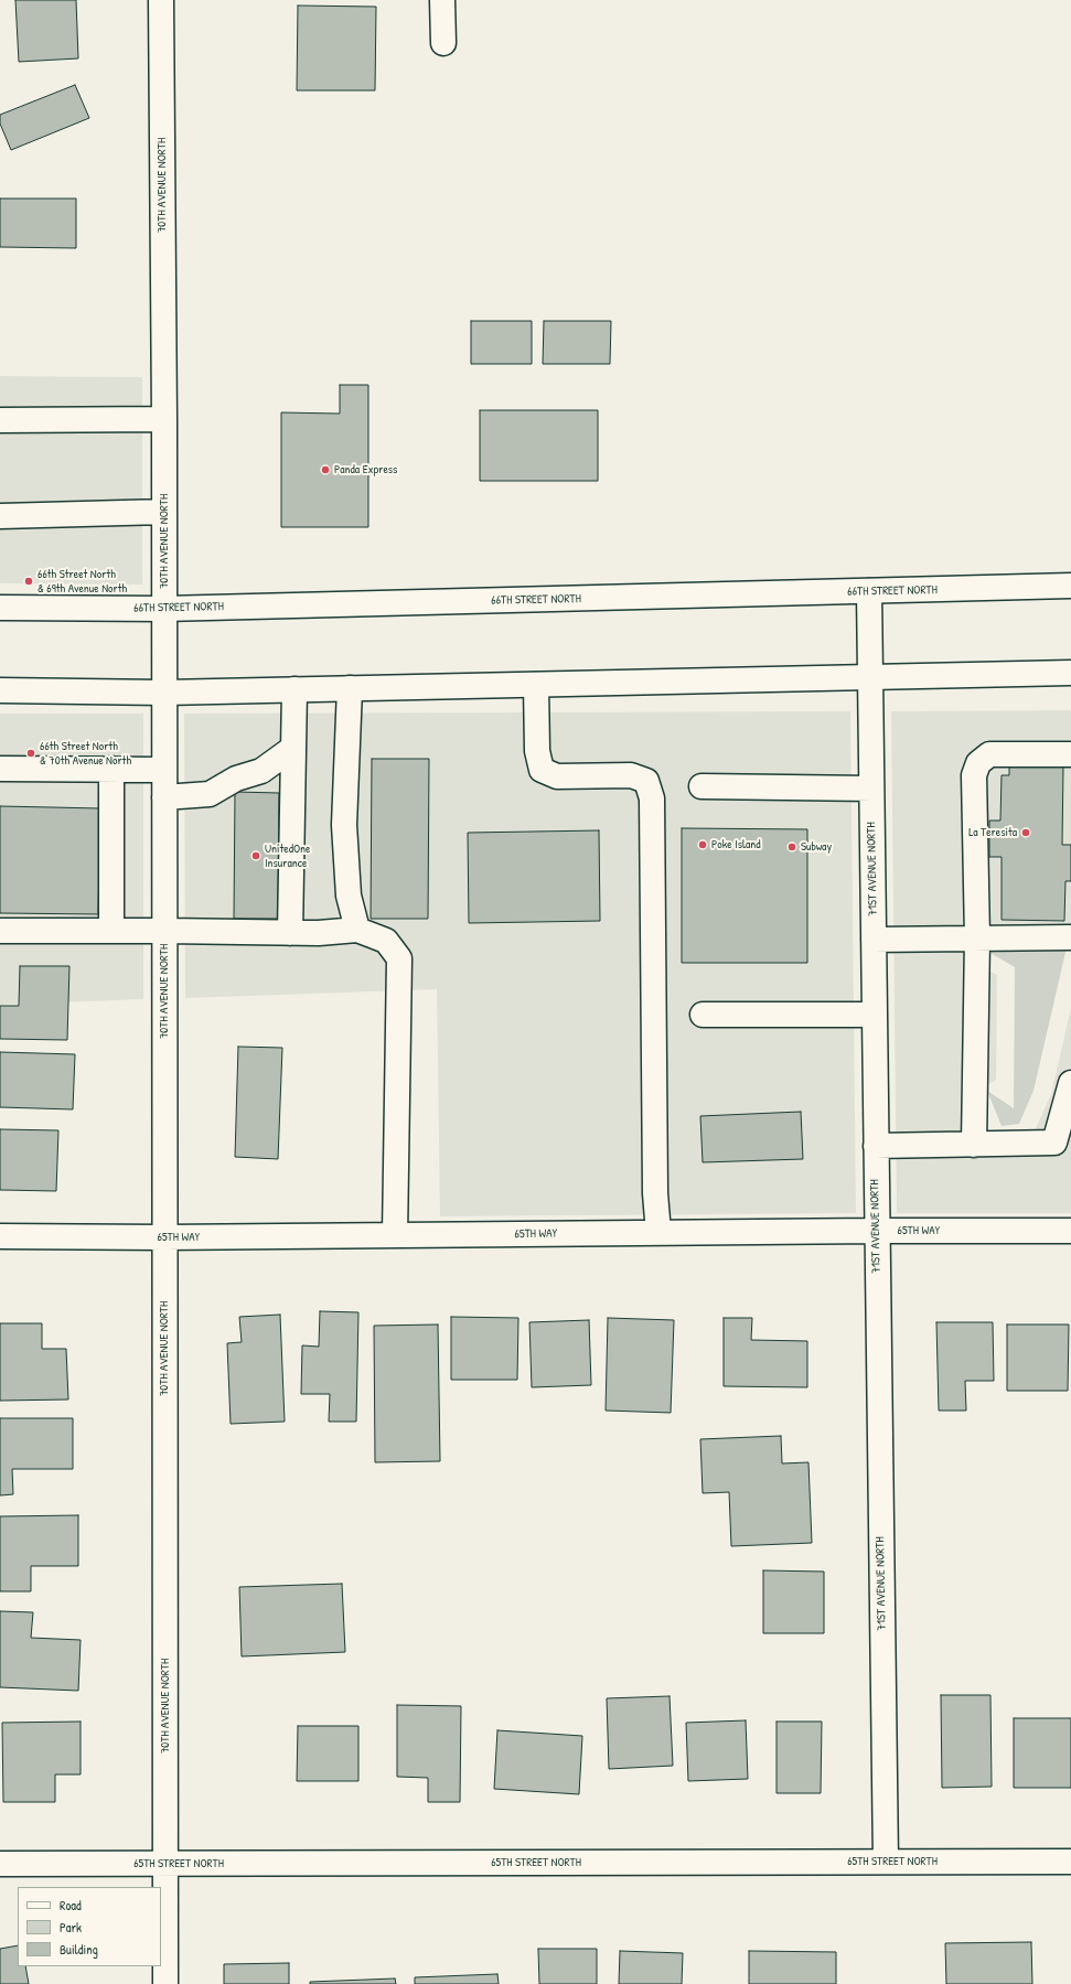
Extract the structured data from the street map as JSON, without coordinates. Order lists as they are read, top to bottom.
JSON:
{
  "streets": {
    "street": [
      "70TH AVENUE NORTH",
      "66TH STREET NORTH",
      "71ST AVENUE NORTH",
      "65TH WAY",
      "65TH STREET NORTH"
    ]
  },
  "crossings": [
    ["70TH AVENUE NORTH", "66TH STREET NORTH"],
    ["70TH AVENUE NORTH", "65TH WAY"],
    ["70TH AVENUE NORTH", "65TH STREET NORTH"],
    ["66TH STREET NORTH", "71ST AVENUE NORTH"],
    ["71ST AVENUE NORTH", "65TH WAY"],
    ["71ST AVENUE NORTH", "65TH STREET NORTH"]
  ],
  "places": [
    "Panda Express",
    "66th Street North & 69th Avenue North",
    "66th Street North & 70th Avenue North",
    "La Teresita",
    "Poke Island",
    "Subway",
    "UnitedOne Insurance"
  ],
  "legend": ["Road", "Park", "Building"]
}
